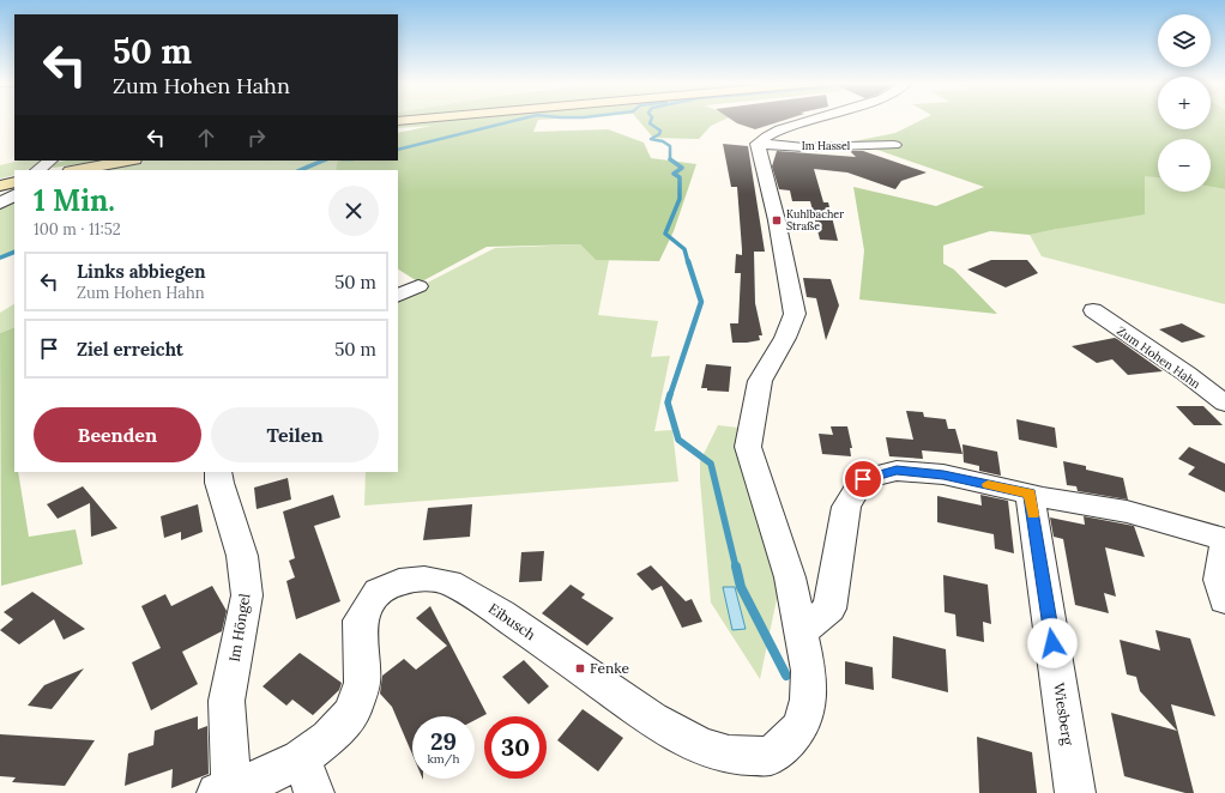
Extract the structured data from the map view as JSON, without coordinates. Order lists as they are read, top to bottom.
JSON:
{
  "streets": {
    "street": [
      "Im Hassel",
      "Zum Hohen Hahn",
      "Eibusch",
      "Im Höngel",
      "Wiesberg"
    ]
  },
  "crossings": [
    ["Eibusch", "Im Höngel"]
  ],
  "places": {
    "transit": ["Kuhlbacher Straße", "Fenke"]
  },
  "page": {
    "map_buttons": ["+", "−"],
    "turn": ["50 m", "Zum Hohen Hahn"],
    "heading": ["1 Min.", "100 m · 11:52"],
    "list": [
      {
        "name": "Links abbiegen",
        "note": "Zum Hohen Hahn",
        "value": "50 m"
      },
      {
        "name": "Ziel erreicht",
        "value": "50 m"
      }
    ],
    "buttons": ["Beenden", "Teilen"],
    "speed": "29 km/h",
    "limit": "30"
  }
}
